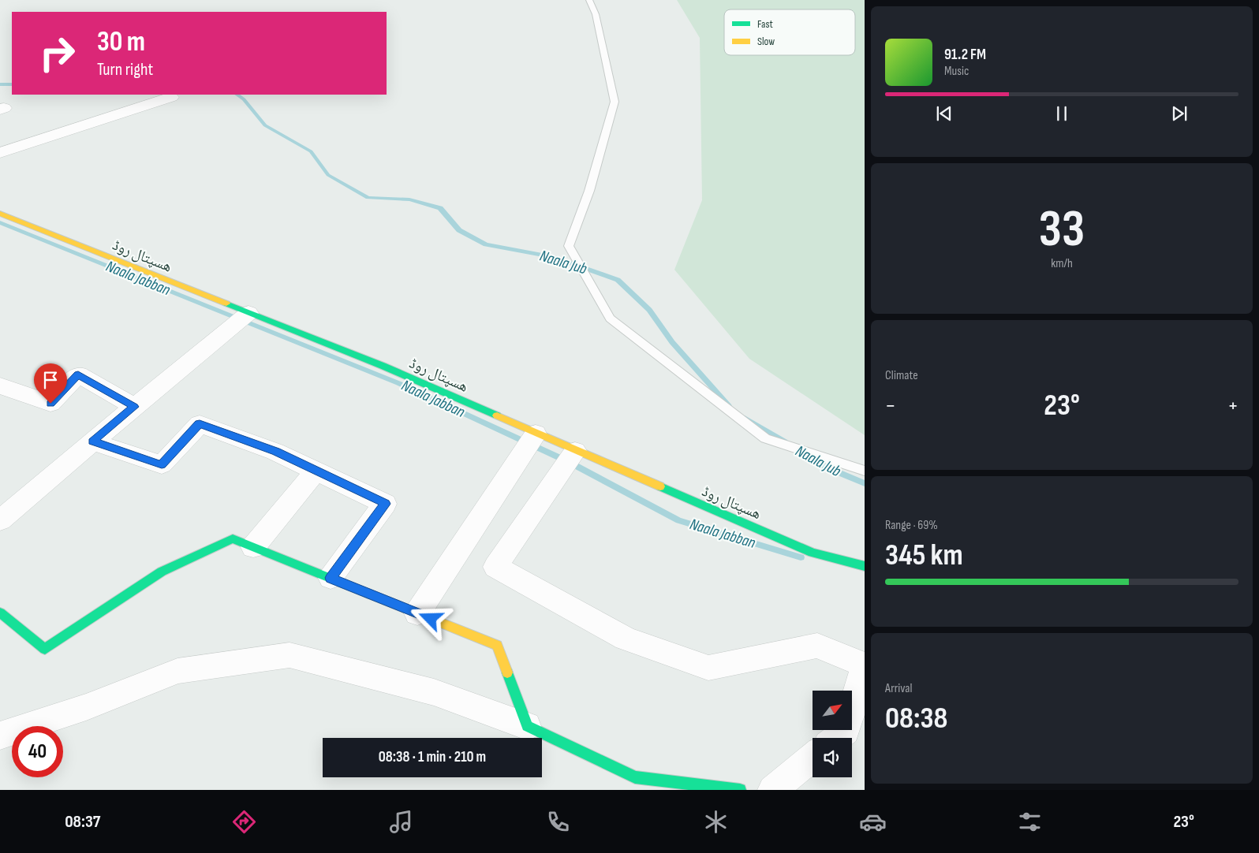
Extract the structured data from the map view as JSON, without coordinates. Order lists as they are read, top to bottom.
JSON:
{
  "streets": {
    "main road": ["ھسپتال روڈ"]
  },
  "water": ["Naala Jub", "Naala Jabban"],
  "legend": ["Fast", "Slow"],
  "north": "top right",
  "page": {
    "turn": ["30 m", "Turn right"],
    "song": ["91.2 FM", "Music"],
    "tile": [
      ["33", "km/h"],
      "Climate",
      ["Range · 69%", "345 km"],
      ["Arrival", "08:38"]
    ],
    "heat": ["−", "23°", "+"],
    "limit": "40",
    "trip": "08:38 · 1 min · 210 m",
    "tabs": ["08:37", "23°"]
  }
}
